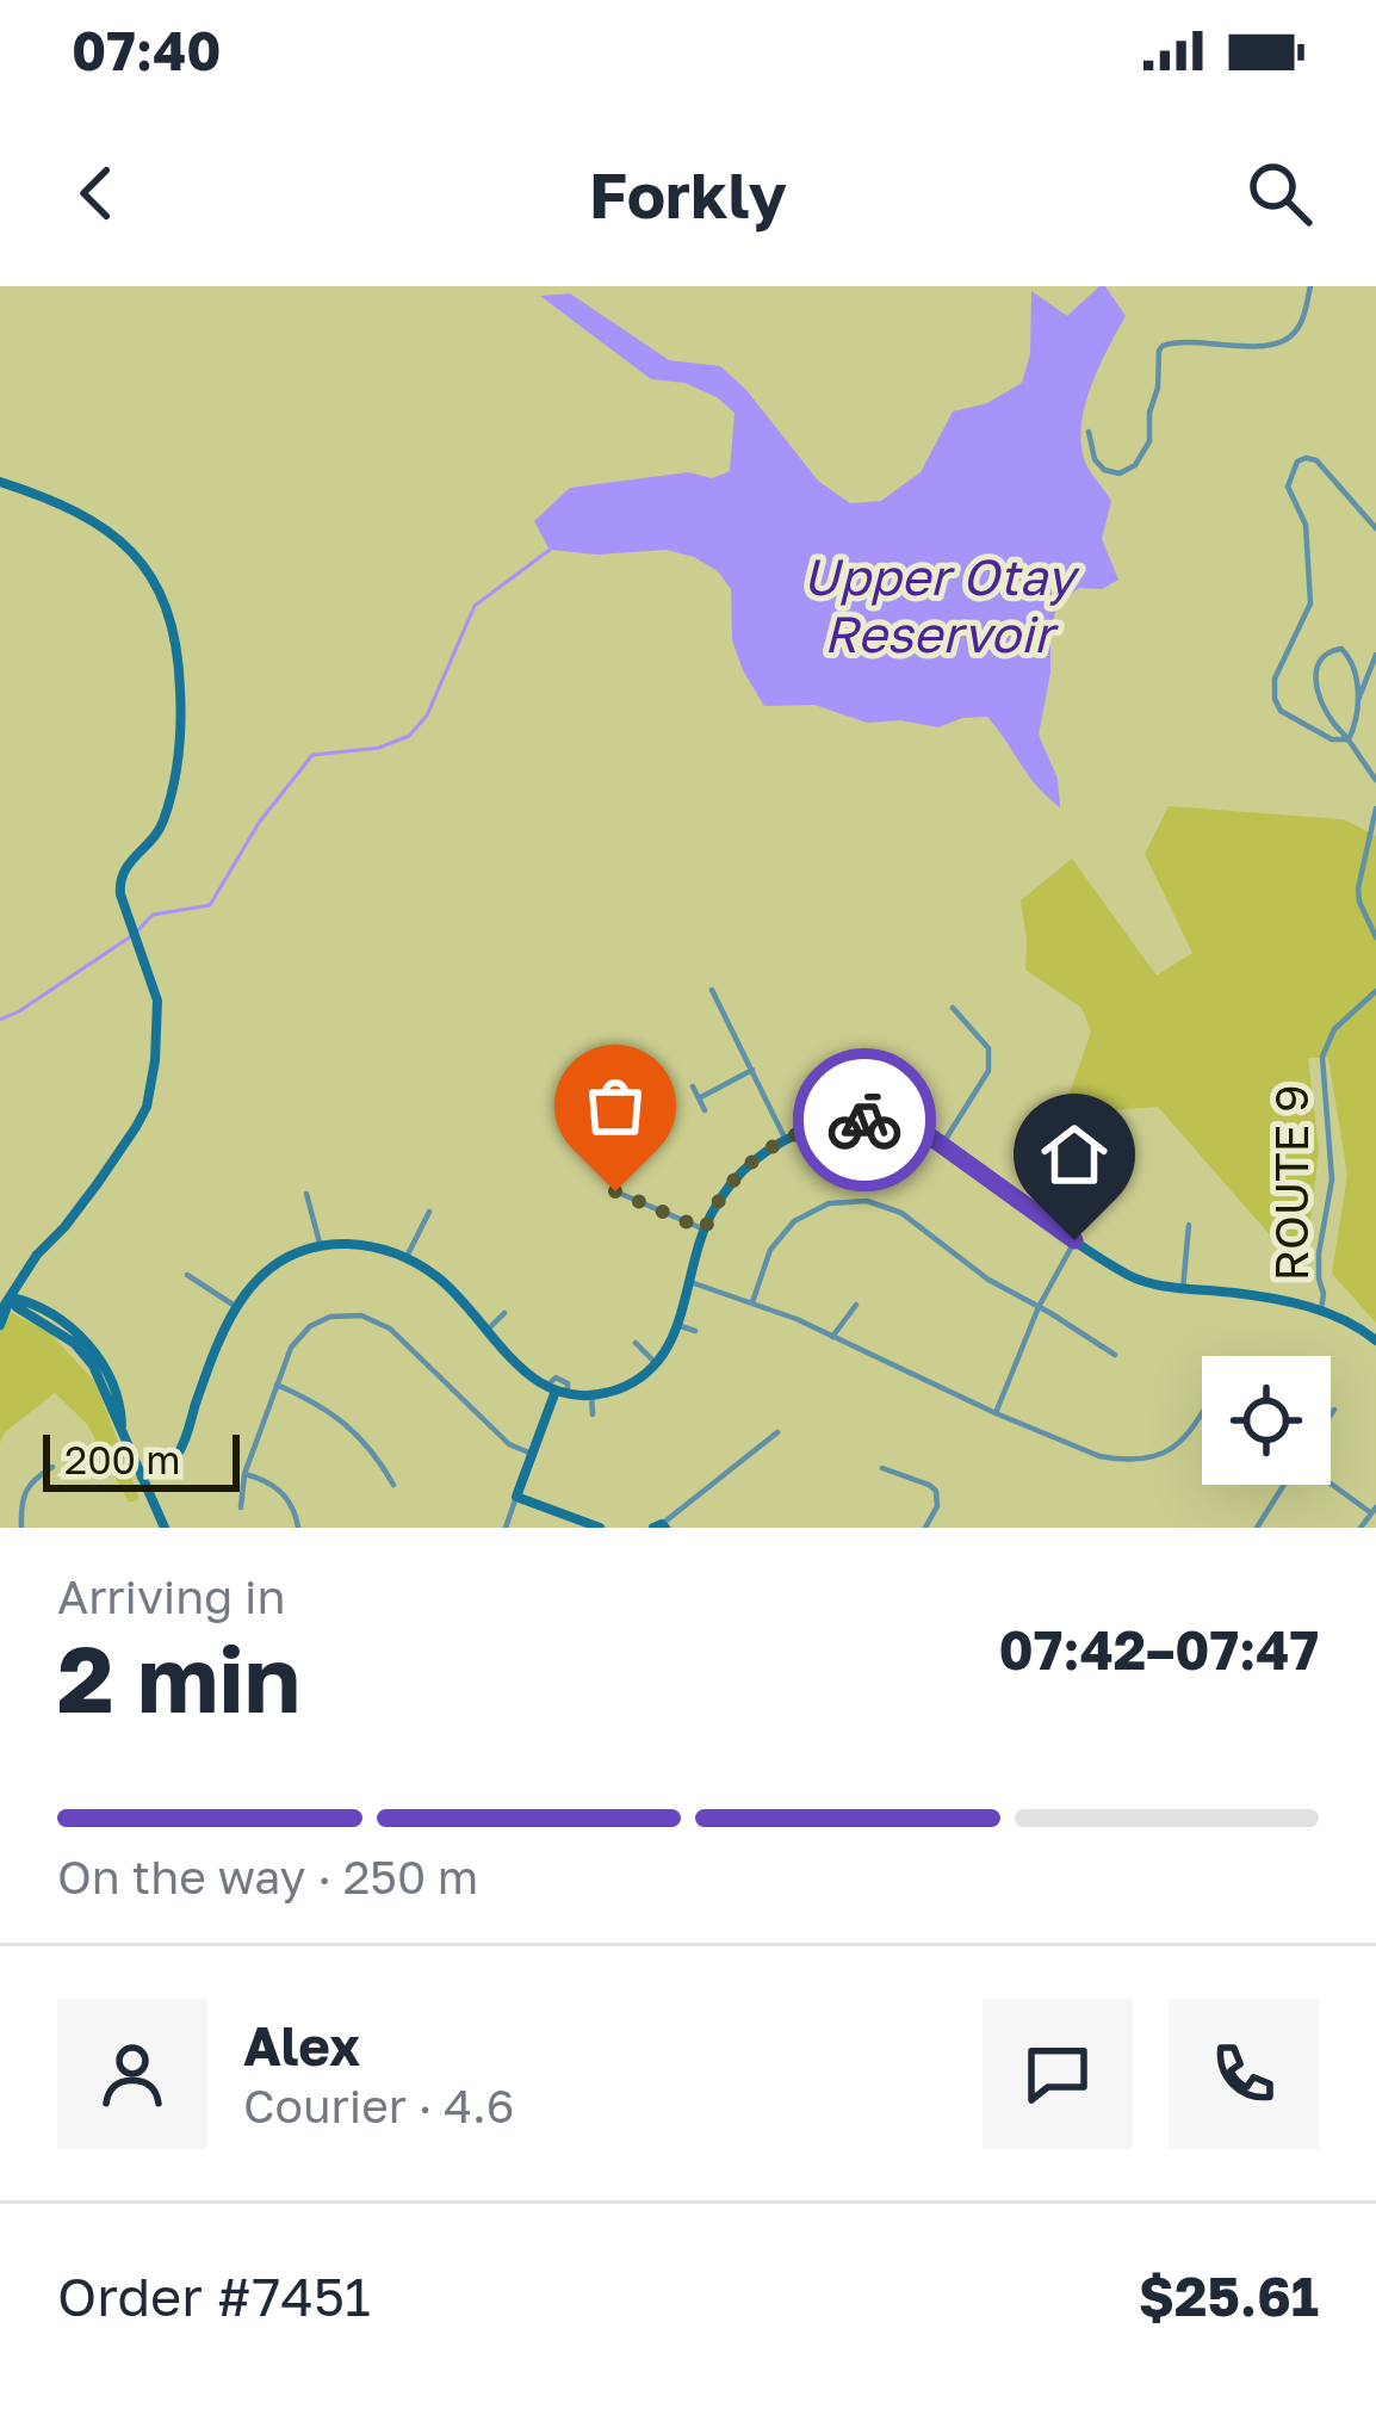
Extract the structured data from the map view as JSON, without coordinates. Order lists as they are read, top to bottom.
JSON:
{
  "streets": {
    "street": ["ROUTE 9"]
  },
  "water": ["Upper Otay Reservoir"],
  "scale_bar": "200 m",
  "page": {
    "status": "07:40",
    "header": "Forkly",
    "scale": "200 m",
    "heading": ["2 min", "Arriving in", "07:42–07:47"],
    "panel": [
      "Alex",
      "Courier · 4.6",
      "Order #7451",
      "$25.61"
    ],
    "bar": "On the way · 250 m"
  }
}
